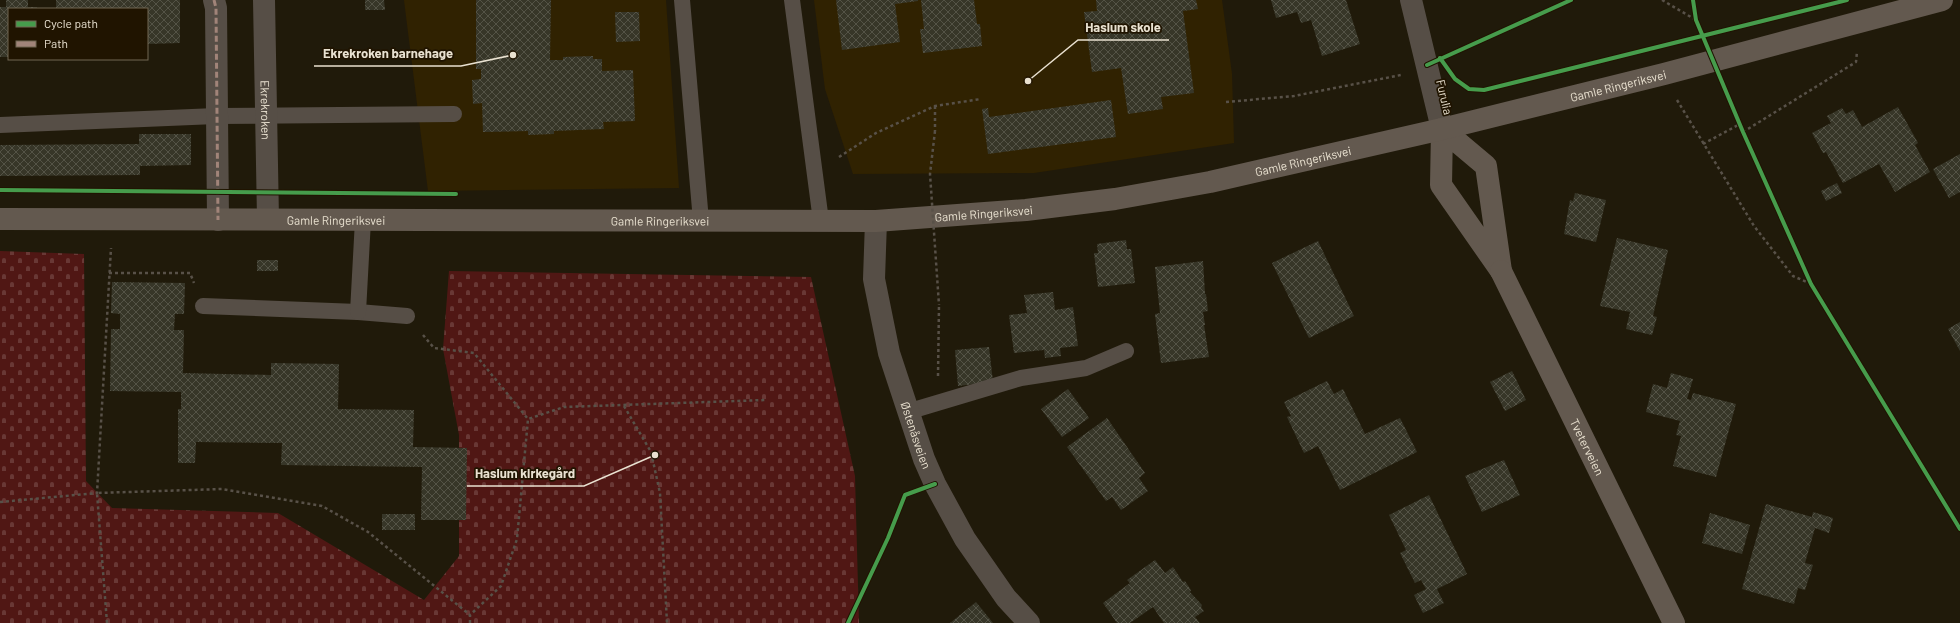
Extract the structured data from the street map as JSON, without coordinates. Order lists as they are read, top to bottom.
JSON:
{
  "streets": {
    "main road": ["Gamle Ringeriksvei", "Tveterveien"],
    "street": ["Furulia", "Ekrekroken", "Østenåsveien"]
  },
  "crossings": [
    ["Gamle Ringeriksvei", "Furulia"],
    ["Gamle Ringeriksvei", "Ekrekroken"],
    ["Gamle Ringeriksvei", "Østenåsveien"],
    ["Gamle Ringeriksvei", "Tveterveien"],
    ["Furulia", "Tveterveien"]
  ],
  "places": ["Ekrekroken barnehage", "Haslum skole", "Haslum kirkegård"],
  "legend": ["Cycle path", "Path"]
}
